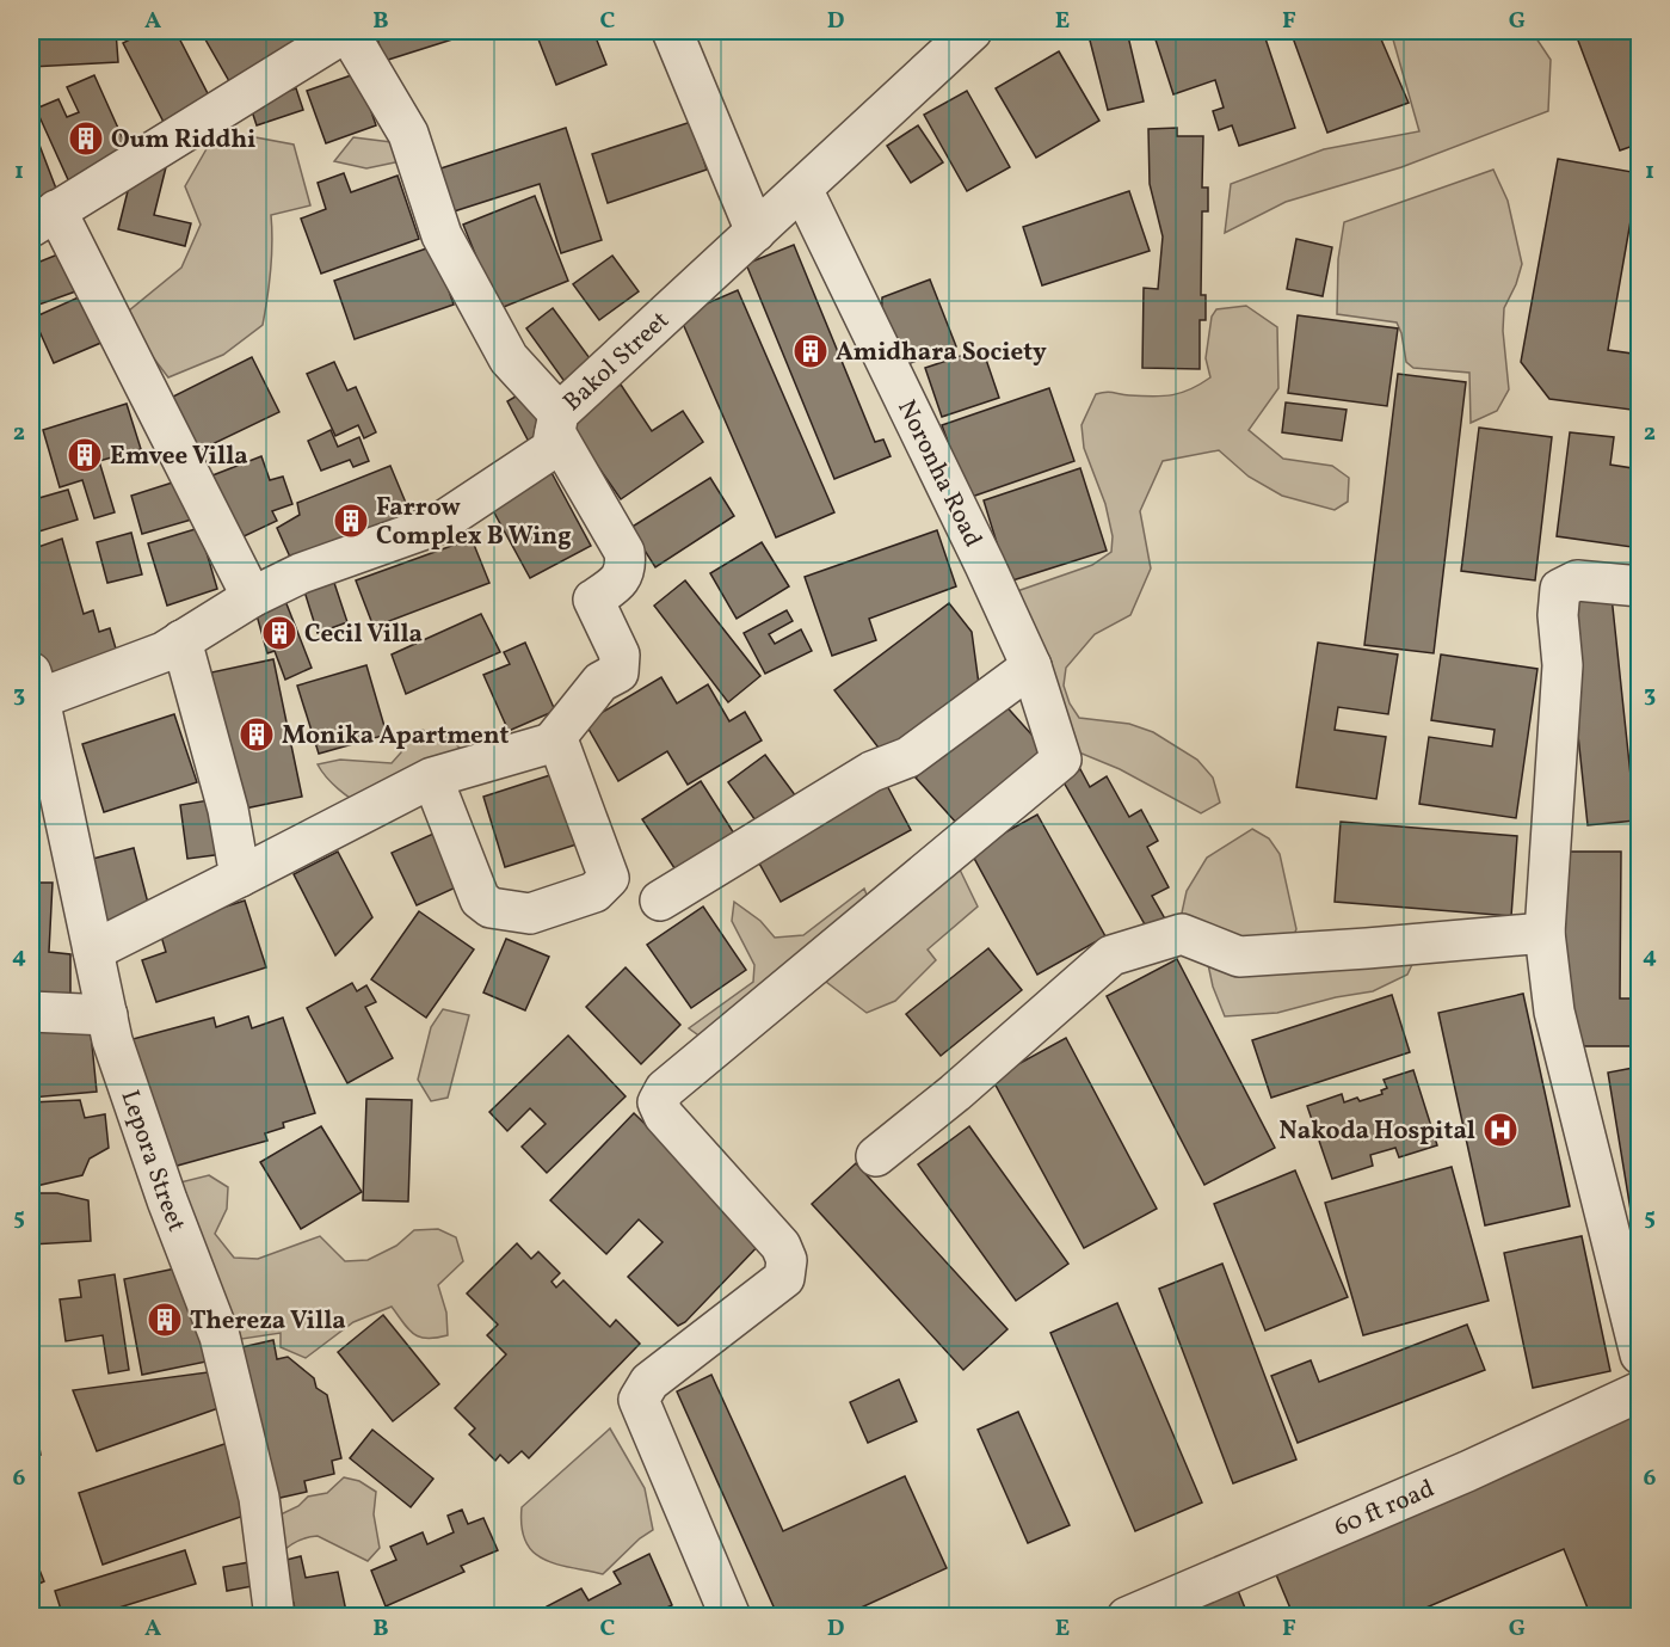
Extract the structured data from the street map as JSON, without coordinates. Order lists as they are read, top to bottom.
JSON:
{
  "streets": {
    "street": [
      "Bakol Street",
      "Noronha Road",
      "Lepora Street",
      "60 ft road"
    ]
  },
  "crossings": [
    ["Bakol Street", "Noronha Road"],
    ["Bakol Street", "Lepora Street"]
  ],
  "places": {
    "building": [
      "Oum Riddhi",
      "Amidhara Society",
      "Emvee Villa",
      "Farrow Complex B Wing",
      "Cecil Villa",
      "Monika Apartment",
      "Thereza Villa"
    ],
    "hospital": ["Nakoda Hospital"]
  },
  "grid": {
    "columns": [
      "A",
      "B",
      "C",
      "D",
      "E",
      "F",
      "G"
    ],
    "rows": [
      "1",
      "2",
      "3",
      "4",
      "5",
      "6"
    ]
  }
}
